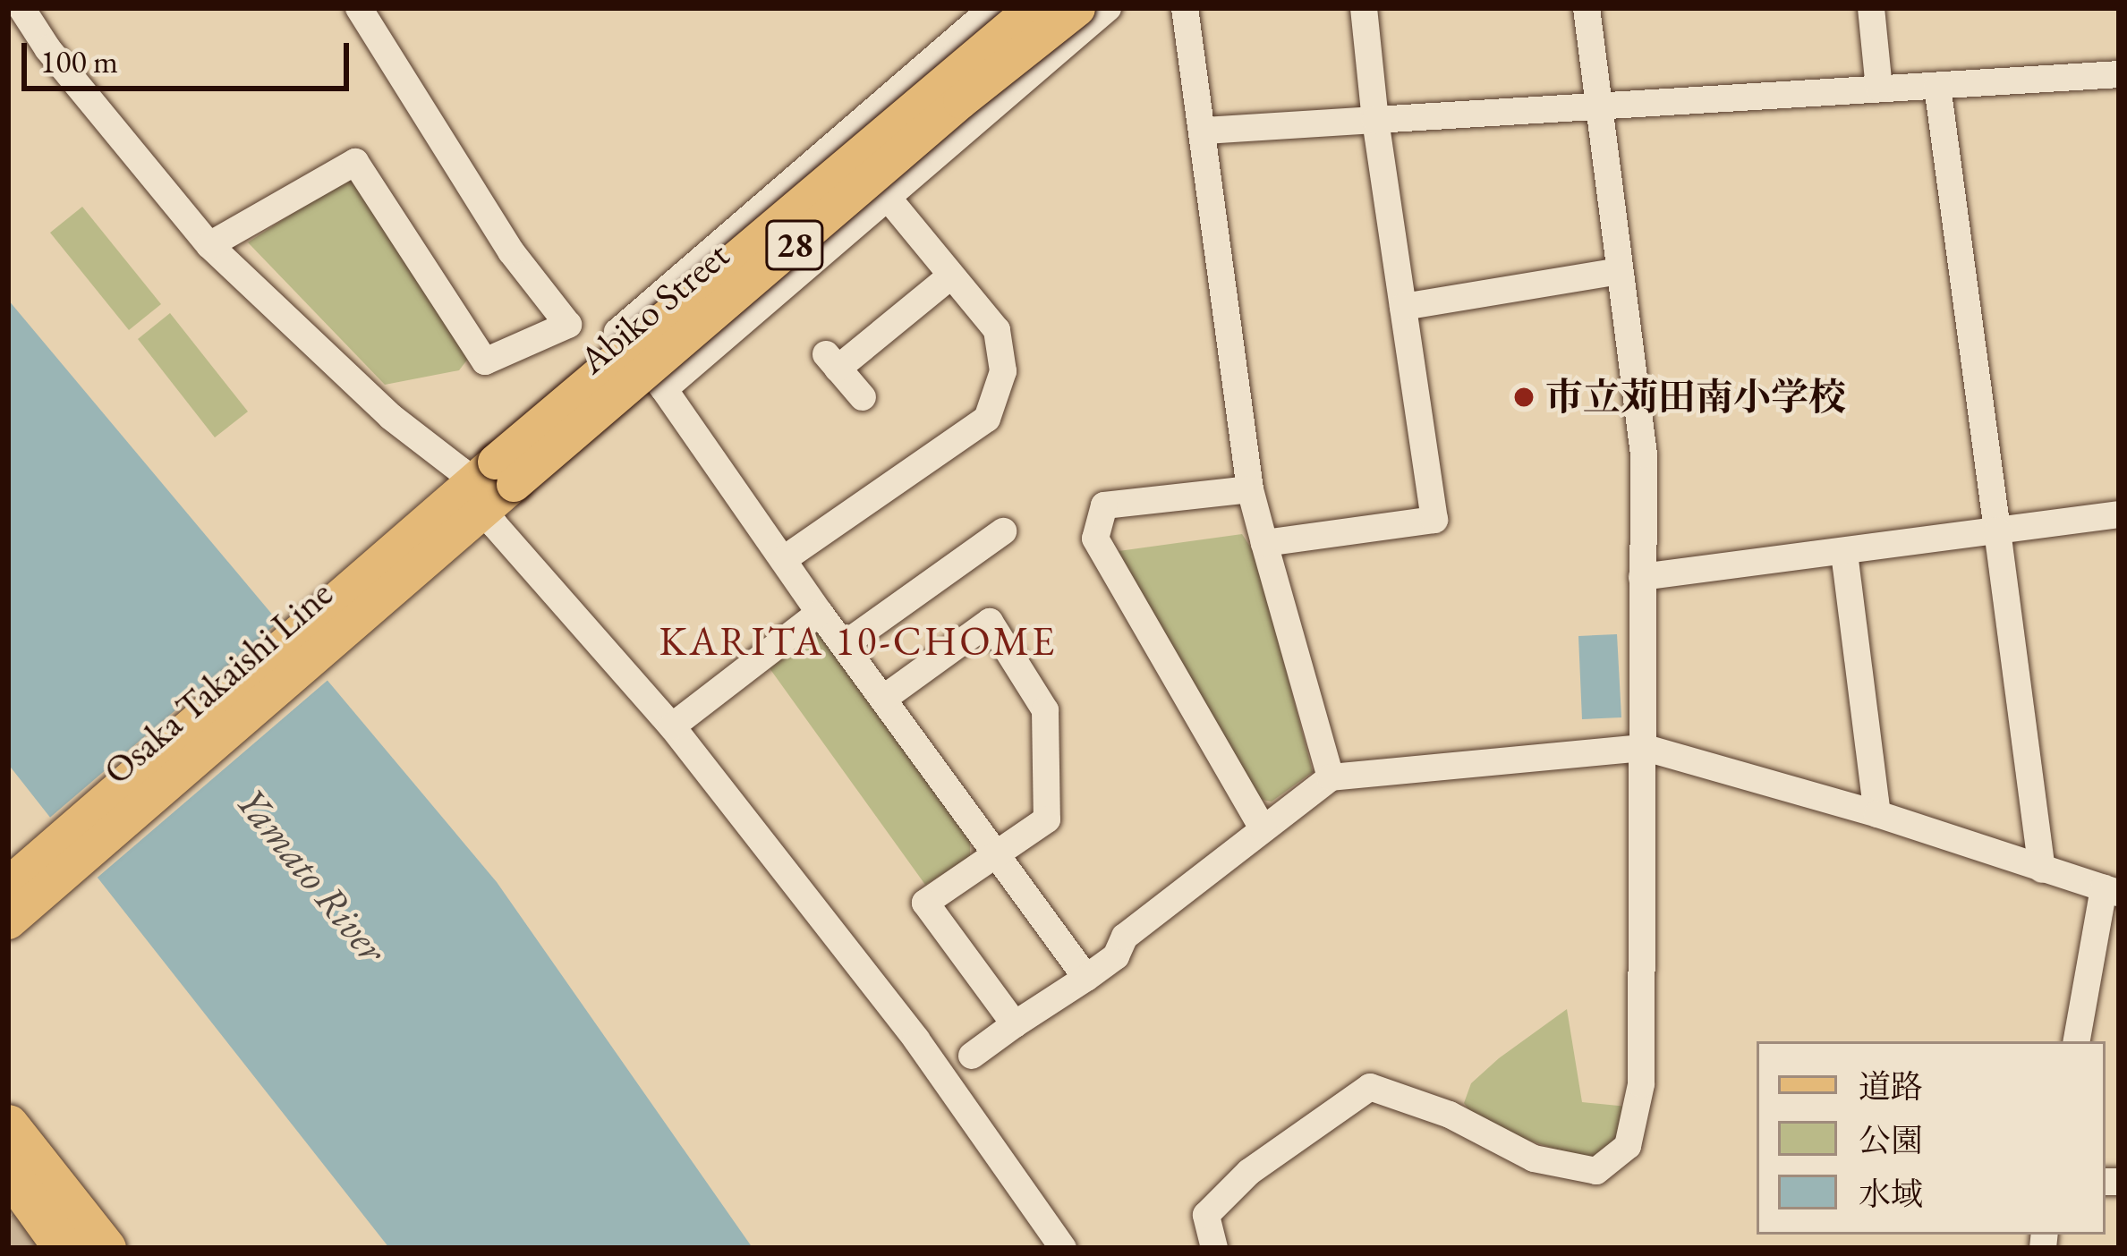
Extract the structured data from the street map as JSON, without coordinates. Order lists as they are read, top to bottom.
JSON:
{
  "streets": {
    "main road": ["28", "Abiko Street", "Osaka Takaishi Line"]
  },
  "crossings": [
    ["Abiko Street", "Osaka Takaishi Line"]
  ],
  "districts": ["KARITA 10-CHOME"],
  "water": ["Yamato River"],
  "places": ["市立苅田南小学校"],
  "legend": ["道路", "公園", "水域"],
  "scale_bar": "100 m"
}
